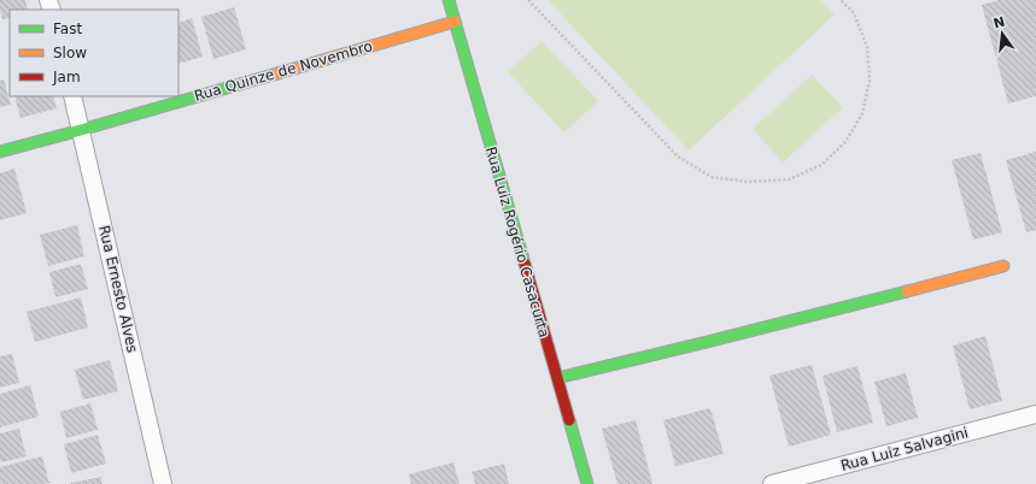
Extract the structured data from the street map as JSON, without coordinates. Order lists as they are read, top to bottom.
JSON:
{
  "streets": {
    "street": [
      "Rua Quinze de Novembro",
      "Rua Luiz Rogério Casacurta",
      "Rua Ernesto Alves",
      "Rua Luiz Salvagini"
    ]
  },
  "crossings": [
    ["Rua Quinze de Novembro", "Rua Luiz Rogério Casacurta"],
    ["Rua Quinze de Novembro", "Rua Ernesto Alves"]
  ],
  "legend": ["Fast", "Slow", "Jam"],
  "north": "top"
}
